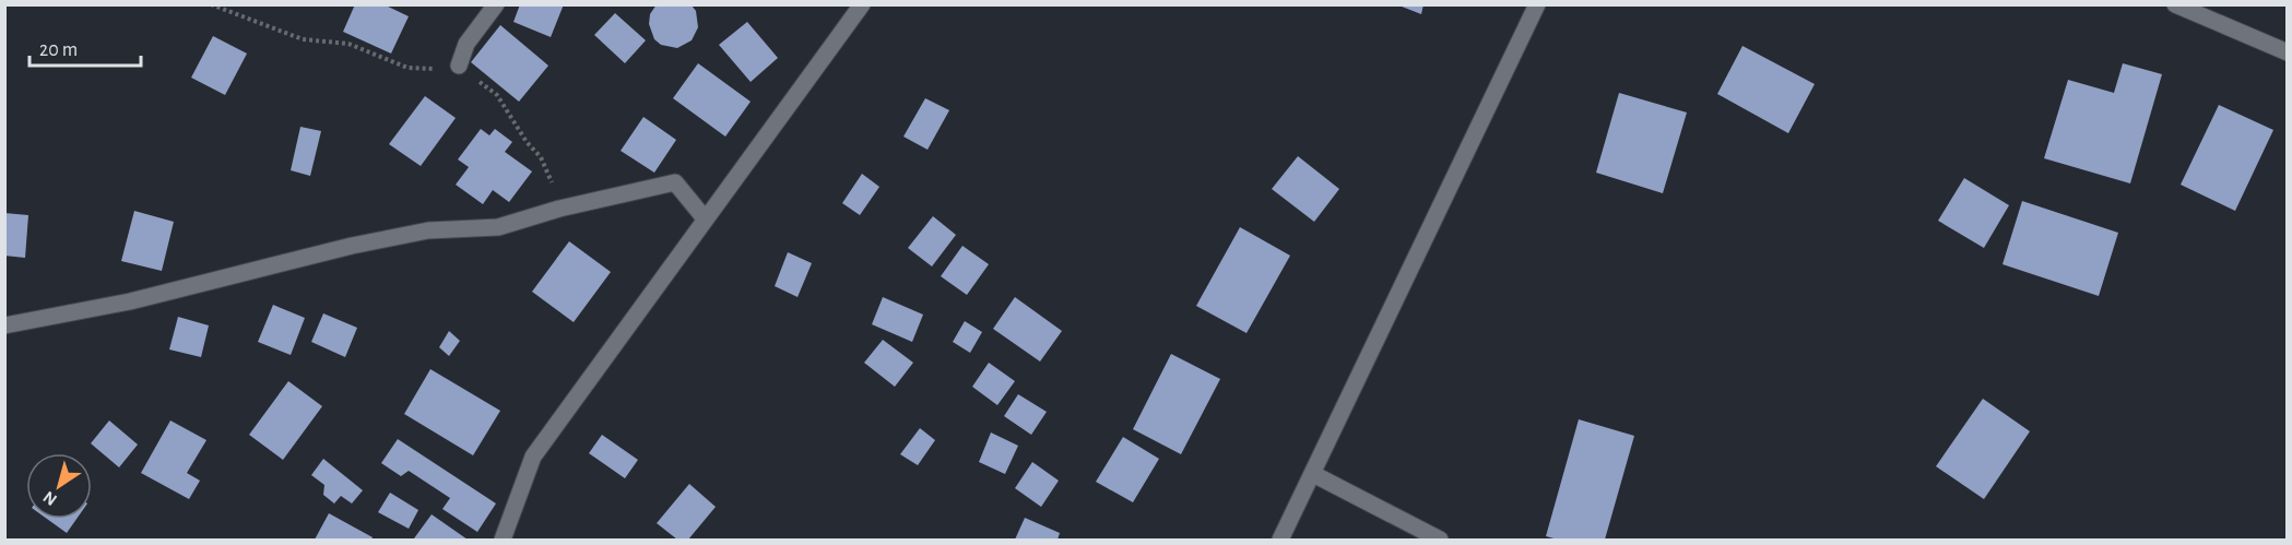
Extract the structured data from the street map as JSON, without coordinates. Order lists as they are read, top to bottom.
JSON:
{
  "scale_bar": "20 m",
  "north": "bottom left"
}
